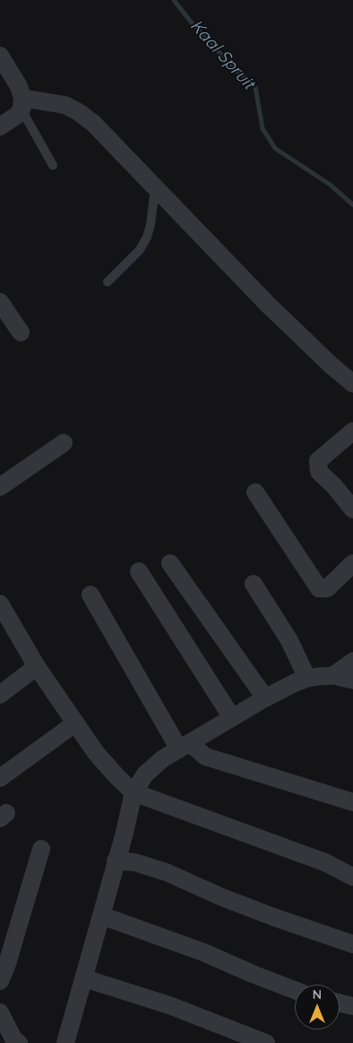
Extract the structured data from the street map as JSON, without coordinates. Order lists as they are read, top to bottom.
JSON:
{
  "water": ["Kaal Spruit"],
  "north": "top"
}
